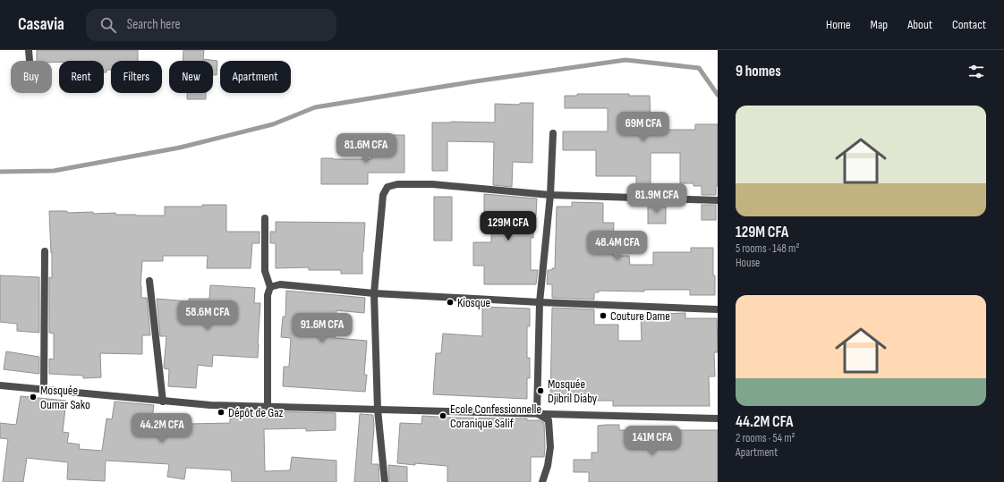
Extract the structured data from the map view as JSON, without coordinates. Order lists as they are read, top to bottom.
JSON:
{
  "places": [
    "Kiosque",
    "Couture Dame",
    "Mosquée Djibril Diaby",
    "Mosquée Oumar Sako",
    "Dépôt de Gaz",
    "Ecole Confessionnelle Coranique Salif"
  ],
  "page": {
    "header": "Casavia",
    "search": "Search here",
    "nav": [
      "Home",
      "Map",
      "About",
      "Contact"
    ],
    "heading": "9 homes",
    "chip": [
      "Buy",
      "Rent",
      "Filters",
      "New",
      "Apartment"
    ],
    "list": [
      {
        "name": "129M CFA",
        "note": "5 rooms · 148 m² · House"
      },
      {
        "name": "44.2M CFA",
        "note": "2 rooms · 54 m² · Apartment"
      }
    ],
    "price": [
      "69M CFA",
      "81.6M CFA",
      "81.9M CFA",
      "129M CFA",
      "48.4M CFA",
      "58.6M CFA",
      "91.6M CFA",
      "44.2M CFA",
      "141M CFA"
    ]
  }
}
